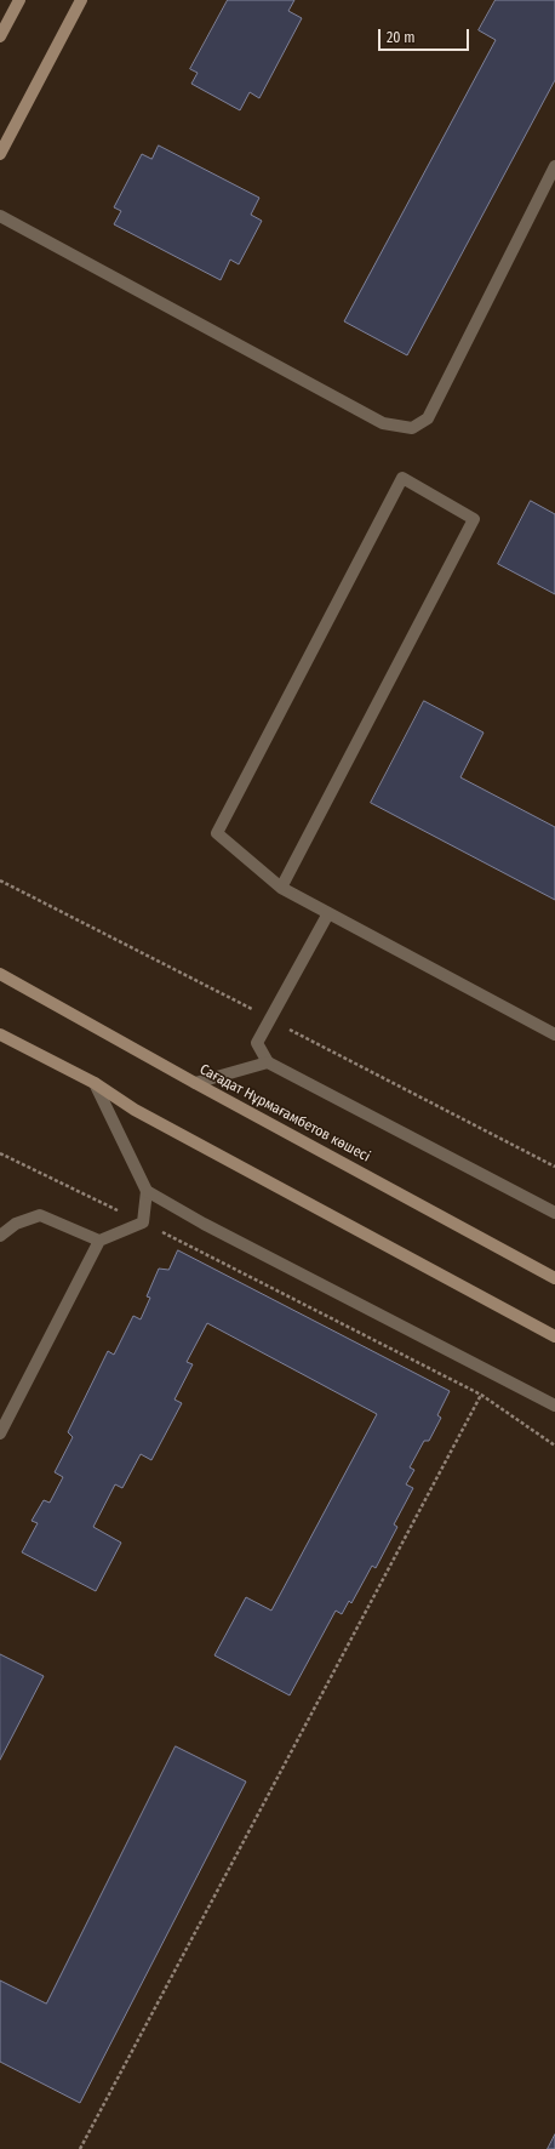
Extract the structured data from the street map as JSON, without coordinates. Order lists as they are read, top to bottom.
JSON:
{
  "streets": {
    "street": ["Сағадат Нұрмағамбетов көшесі"]
  },
  "scale_bar": "20 m"
}
